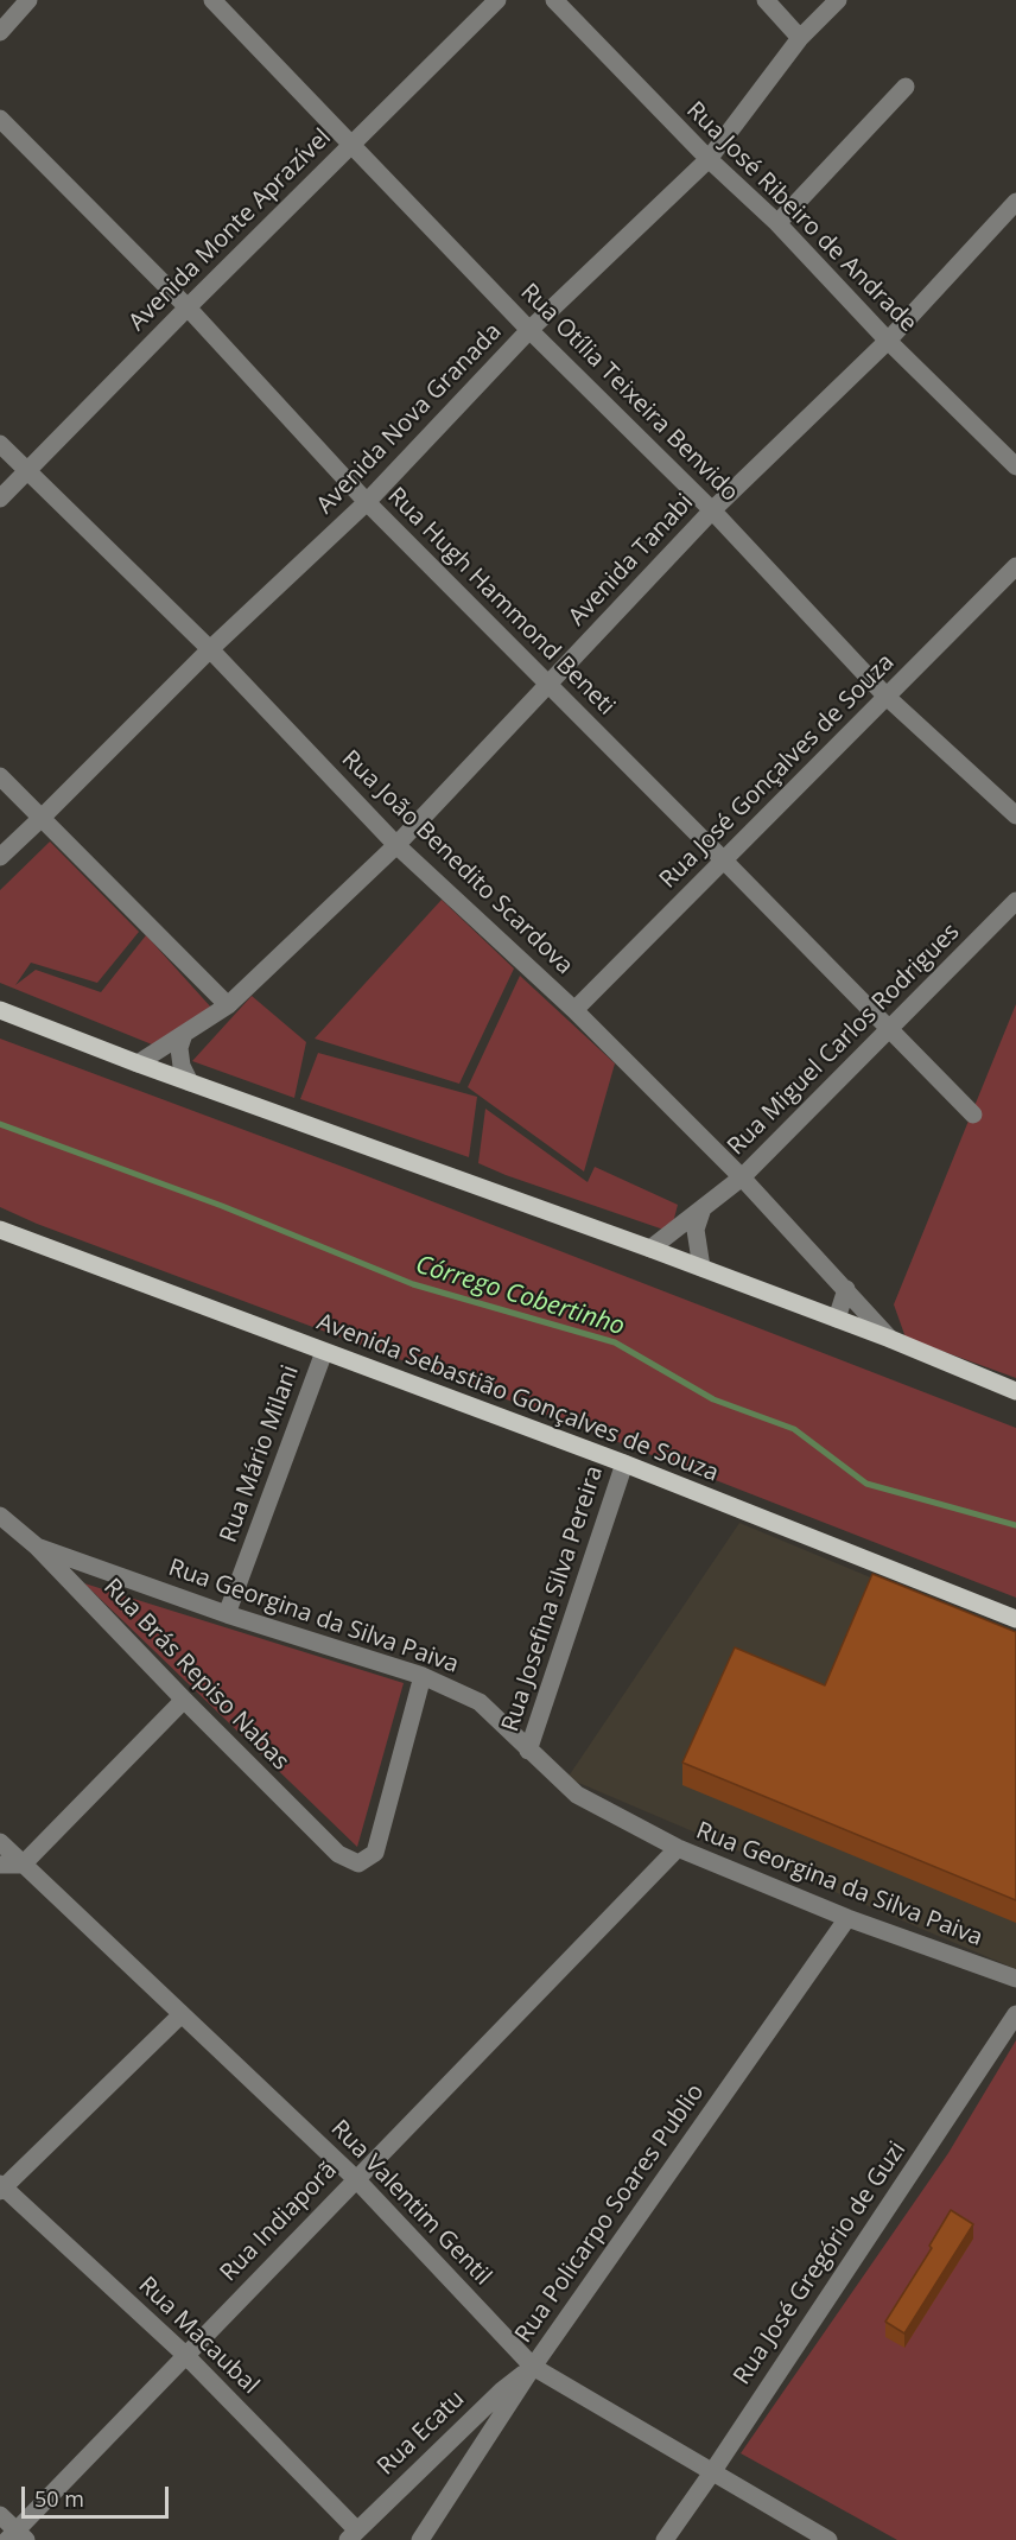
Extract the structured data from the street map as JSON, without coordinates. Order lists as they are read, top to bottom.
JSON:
{
  "streets": {
    "main road": ["Avenida Sebastião Gonçalves de Souza"],
    "street": [
      "Rua José Ribeiro de Andrade",
      "Avenida Monte Aprazível",
      "Rua Otília Teixeira Benvido",
      "Avenida Nova Granada",
      "Avenida Tanabi",
      "Rua Hugh Hammond Beneti",
      "Rua José Gonçalves de Souza",
      "Rua João Benedito Scardova",
      "Rua Miguel Carlos Rodrigues",
      "Rua Mário Milani",
      "Rua Josefina Silva Pereira",
      "Rua Georgina da Silva Paiva",
      "Rua Brás Repiso Nabas",
      "Rua Valentim Gentil",
      "Rua Policarpo Soares Publio",
      "Rua Indiaporã",
      "Rua José Gregório de Guzi",
      "Rua Macaubal",
      "Rua Ecatu"
    ]
  },
  "crossings": [
    ["Rua José Ribeiro de Andrade", "Avenida Nova Granada"],
    ["Rua José Ribeiro de Andrade", "Avenida Tanabi"],
    ["Avenida Monte Aprazível", "Rua Otília Teixeira Benvido"],
    ["Avenida Monte Aprazível", "Rua Hugh Hammond Beneti"],
    ["Avenida Monte Aprazível", "Rua João Benedito Scardova"],
    ["Rua Otília Teixeira Benvido", "Avenida Nova Granada"],
    ["Rua Otília Teixeira Benvido", "Avenida Tanabi"],
    ["Rua Otília Teixeira Benvido", "Rua José Gonçalves de Souza"],
    ["Avenida Nova Granada", "Rua Hugh Hammond Beneti"],
    ["Avenida Nova Granada", "Rua João Benedito Scardova"],
    ["Avenida Tanabi", "Rua Hugh Hammond Beneti"],
    ["Avenida Tanabi", "Rua João Benedito Scardova"],
    ["Rua Hugh Hammond Beneti", "Rua José Gonçalves de Souza"],
    ["Rua Hugh Hammond Beneti", "Rua Miguel Carlos Rodrigues"],
    ["Rua José Gonçalves de Souza", "Rua João Benedito Scardova"],
    ["Rua João Benedito Scardova", "Rua Miguel Carlos Rodrigues"],
    ["Avenida Sebastião Gonçalves de Souza", "Rua Mário Milani"],
    ["Avenida Sebastião Gonçalves de Souza", "Rua Josefina Silva Pereira"],
    ["Rua Mário Milani", "Rua Georgina da Silva Paiva"],
    ["Rua Josefina Silva Pereira", "Rua Georgina da Silva Paiva"],
    ["Rua Georgina da Silva Paiva", "Rua Brás Repiso Nabas"],
    ["Rua Georgina da Silva Paiva", "Rua Policarpo Soares Publio"],
    ["Rua Georgina da Silva Paiva", "Rua Indiaporã"],
    ["Rua Valentim Gentil", "Rua Policarpo Soares Publio"],
    ["Rua Valentim Gentil", "Rua Indiaporã"],
    ["Rua Valentim Gentil", "Rua José Gregório de Guzi"],
    ["Rua Valentim Gentil", "Rua Ecatu"],
    ["Rua Policarpo Soares Publio", "Rua Ecatu"],
    ["Rua Indiaporã", "Rua Macaubal"],
    ["Rua Macaubal", "Rua Ecatu"]
  ],
  "water": ["Córrego Cobertinho"],
  "scale_bar": "50 m"
}
